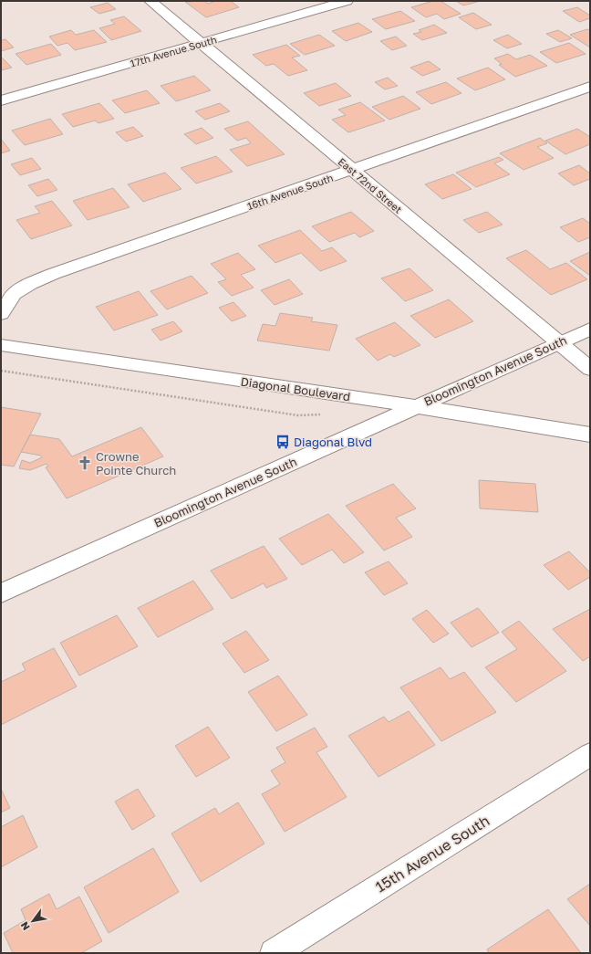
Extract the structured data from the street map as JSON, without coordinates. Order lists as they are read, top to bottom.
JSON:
{
  "streets": {
    "street": [
      "17th Avenue South",
      "East 72nd Street",
      "16th Avenue South",
      "Bloomington Avenue South",
      "Diagonal Boulevard",
      "15th Avenue South"
    ]
  },
  "crossings": [
    ["17th Avenue South", "East 72nd Street"],
    ["East 72nd Street", "16th Avenue South"],
    ["East 72nd Street", "Bloomington Avenue South"],
    ["Bloomington Avenue South", "Diagonal Boulevard"]
  ],
  "places": {
    "bus stop": ["Diagonal Blvd"],
    "church": ["Crowne Pointe Church"]
  },
  "north": "bottom left"
}
